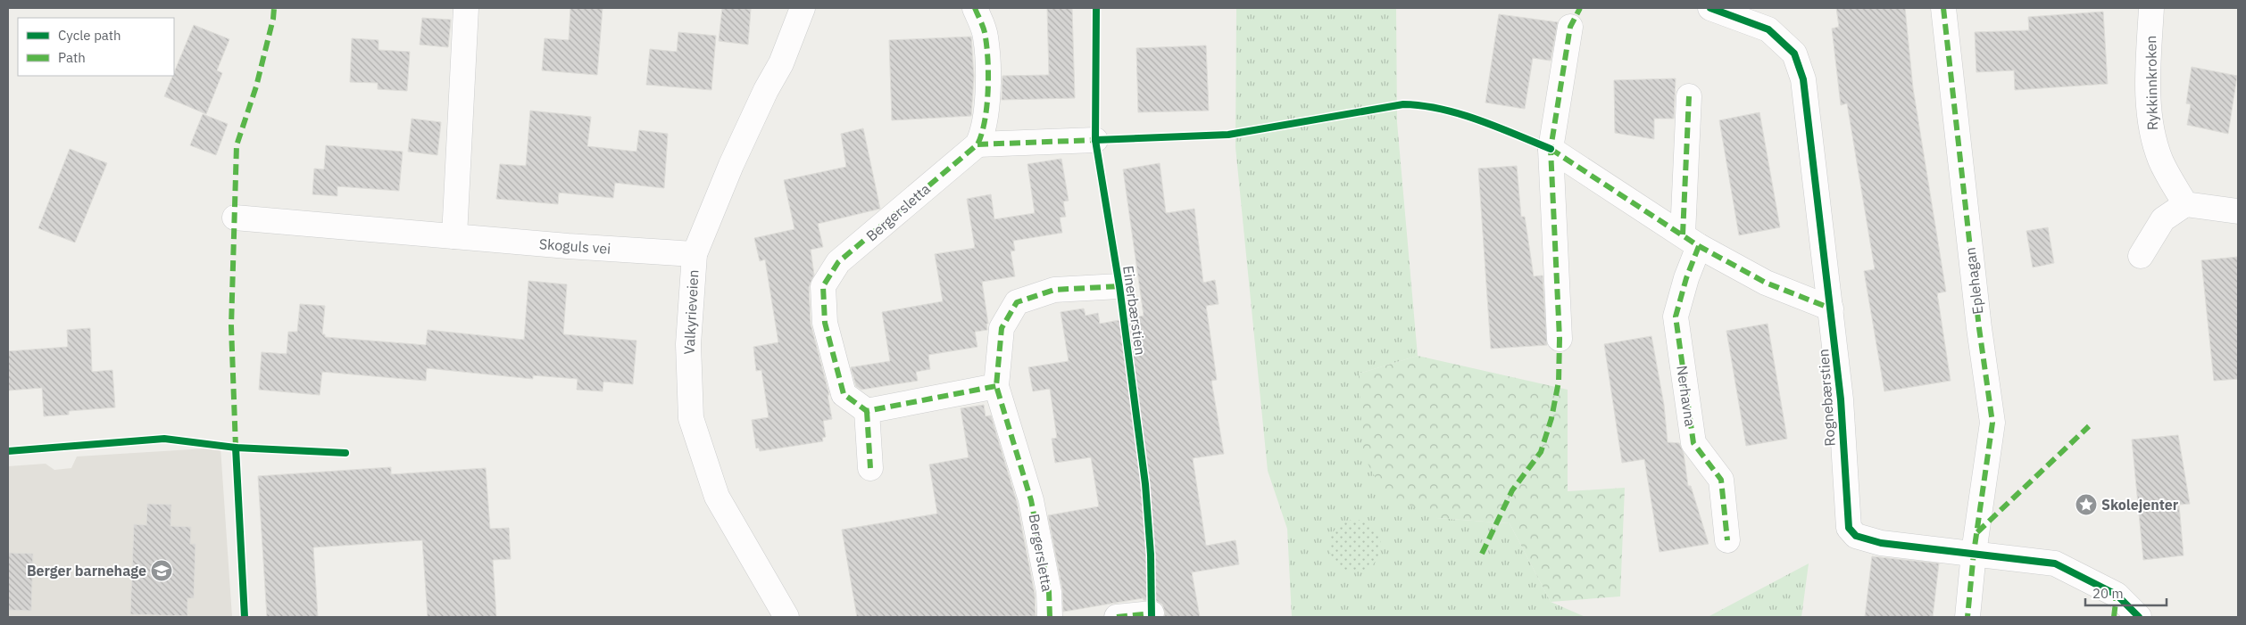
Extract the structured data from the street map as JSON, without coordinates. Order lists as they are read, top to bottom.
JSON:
{
  "streets": {
    "street": [
      "Rykkinnkroken",
      "Bergersletta",
      "Skoguls vei",
      "Eplehagan",
      "Valkyrieveien",
      "Nerhavna",
      "Rognebærstien"
    ],
    "cycle path": ["Einerbærstien"]
  },
  "crossings": [
    ["Skoguls vei", "Valkyrieveien"],
    ["Eplehagan", "Rognebærstien"]
  ],
  "places": {
    "place": ["Skolejenter"],
    "school or university": ["Berger barnehage"]
  },
  "legend": ["Cycle path", "Path"],
  "scale_bar": "20 m"
}
